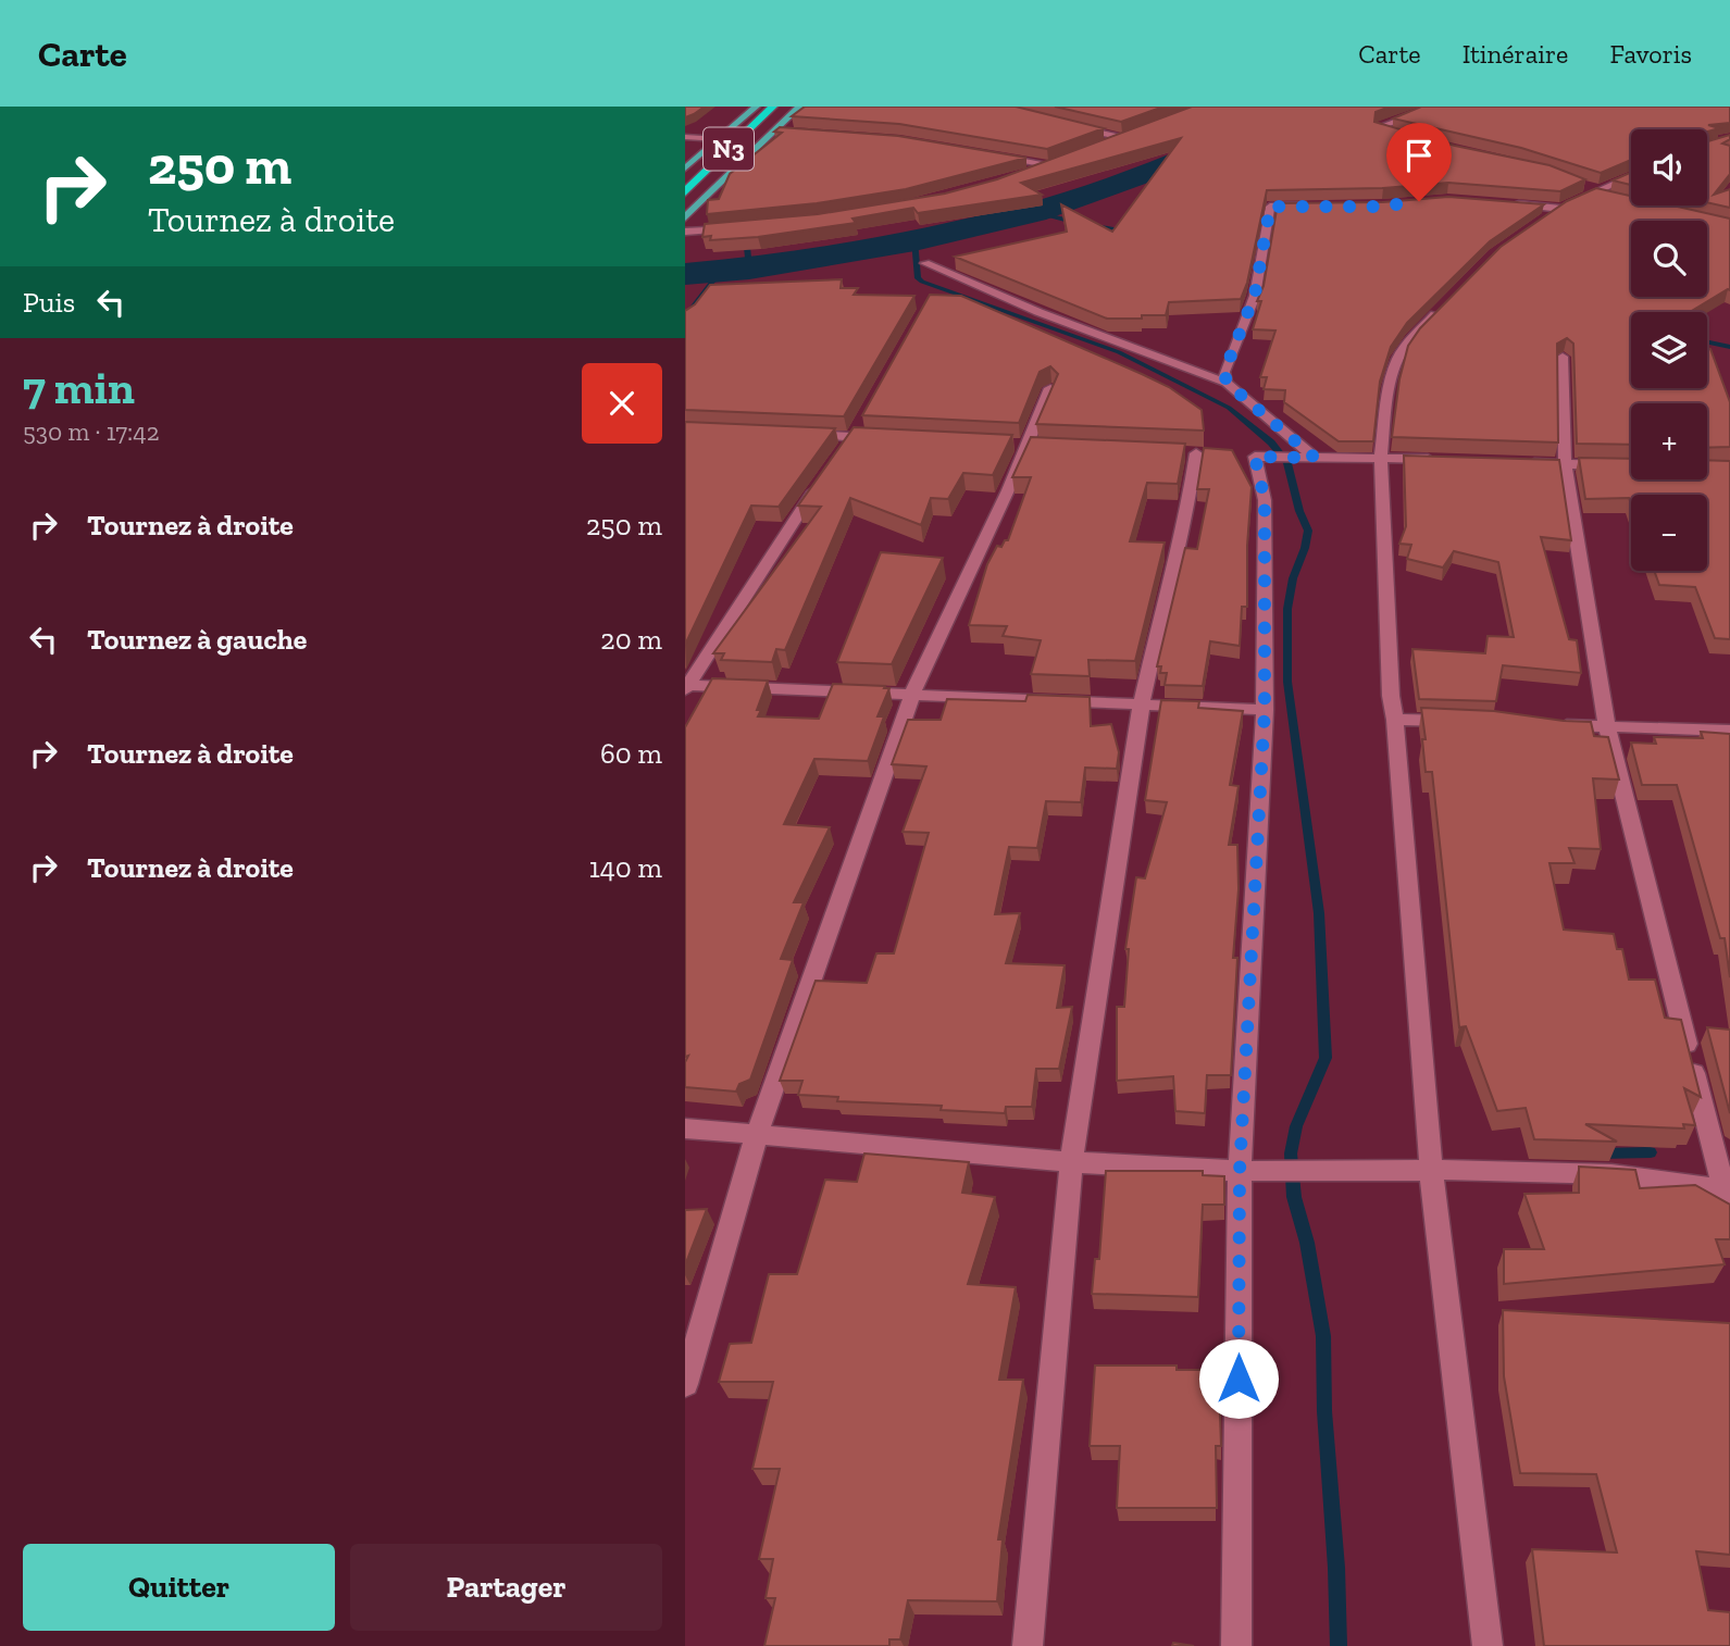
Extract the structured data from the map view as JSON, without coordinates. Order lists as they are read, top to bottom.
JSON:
{
  "streets": {
    "highway": ["N3"]
  },
  "page": {
    "header": "Carte",
    "nav": ["Carte", "Itinéraire", "Favoris"],
    "turn": ["250 m", "Tournez à droite"],
    "map_buttons": ["+", "−"],
    "then": "Puis",
    "heading": ["7 min", "530 m · 17:42"],
    "list": [
      {
        "name": "Tournez à droite",
        "value": "250 m"
      },
      {
        "name": "Tournez à gauche",
        "value": "20 m"
      },
      {
        "name": "Tournez à droite",
        "value": "60 m"
      },
      {
        "name": "Tournez à droite",
        "value": "140 m"
      }
    ],
    "buttons": ["Quitter", "Partager"]
  }
}
